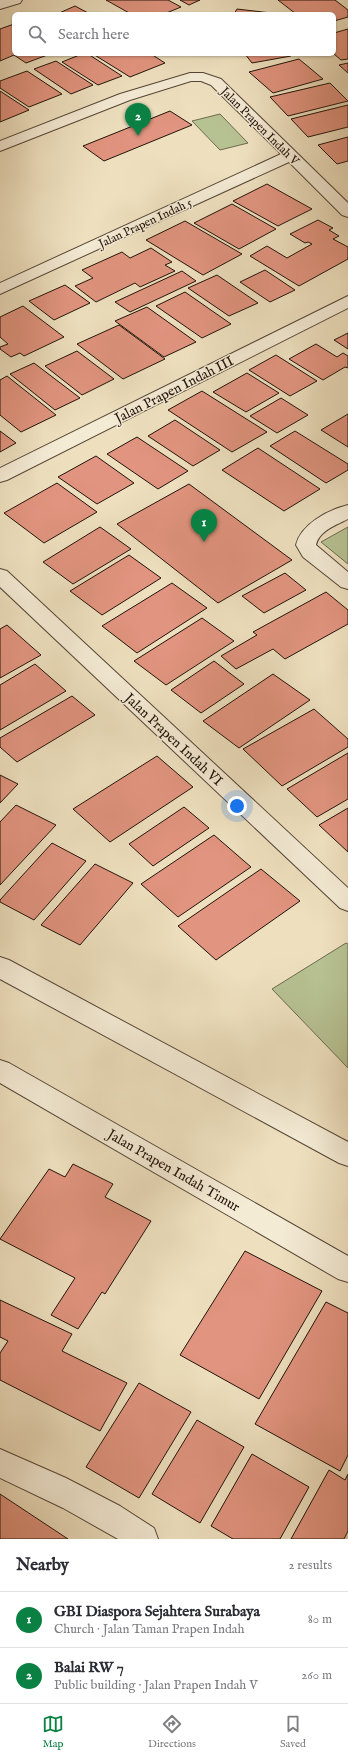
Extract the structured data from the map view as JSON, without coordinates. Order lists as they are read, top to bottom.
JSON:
{
  "streets": {
    "street": [
      "Jalan Prapen Indah V",
      "Jalan Prapen Indah 5",
      "Jalan Prapen Indah III",
      "Jalan Prapen Indah VI",
      "Jalan Prapen Indah Timur"
    ]
  },
  "crossings": [
    ["Jalan Prapen Indah V", "Jalan Prapen Indah 5"]
  ],
  "page": {
    "search": "Search here",
    "pins": ["2", "1"],
    "heading": ["Nearby", "2 results"],
    "list": [
      {
        "mark": "1",
        "name": "GBI Diaspora Sejahtera Surabaya",
        "note": "Church · Jalan Taman Prapen Indah",
        "value": "80 m"
      },
      {
        "mark": "2",
        "name": "Balai RW 7",
        "note": "Public building · Jalan Prapen Indah V",
        "value": "260 m"
      }
    ],
    "nav": ["Map", "Directions", "Saved"]
  }
}
